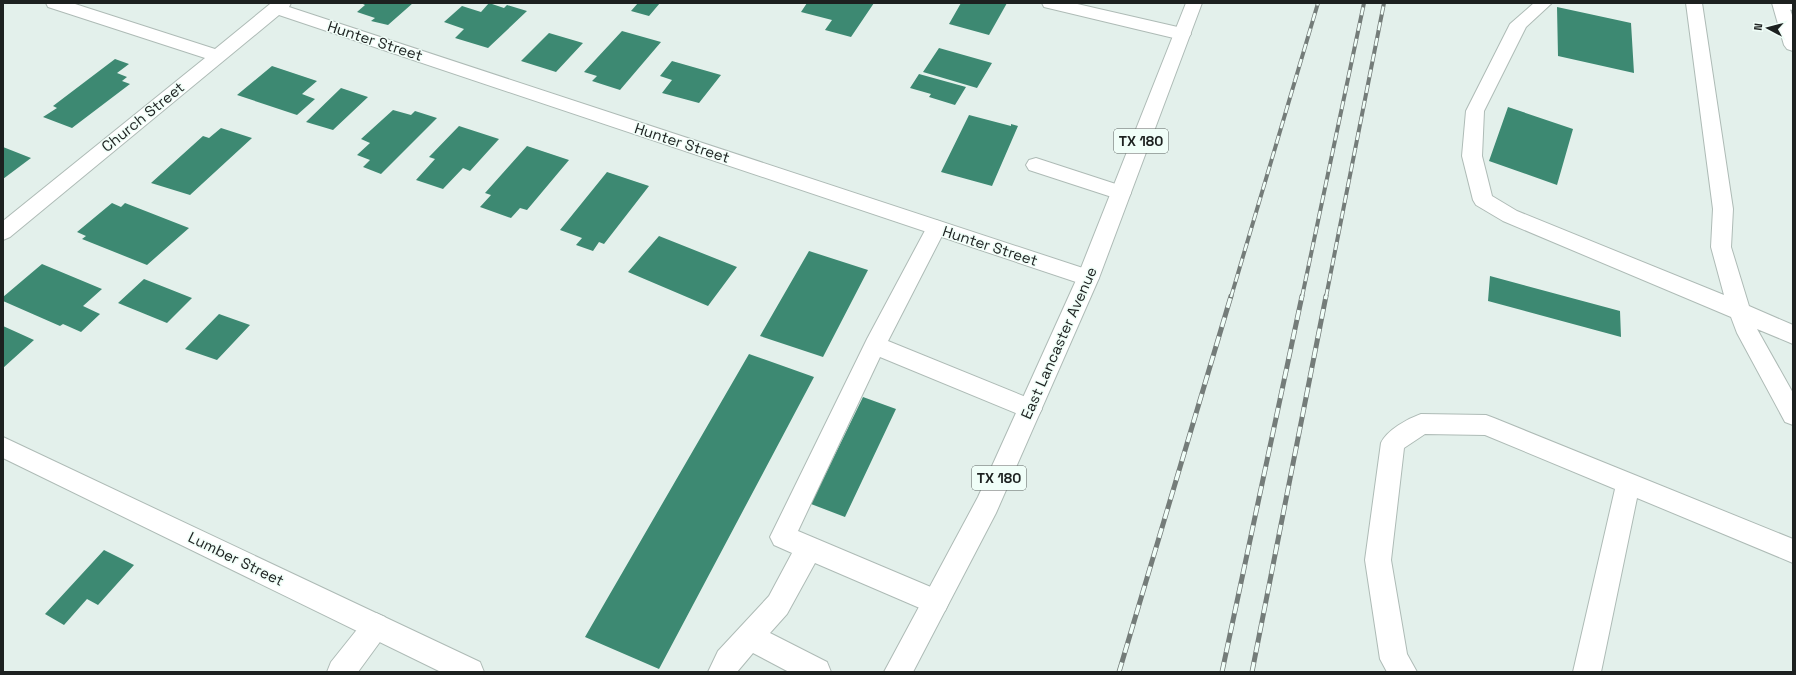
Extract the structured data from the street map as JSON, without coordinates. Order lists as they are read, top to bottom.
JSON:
{
  "streets": {
    "street": [
      "Hunter Street",
      "Church Street",
      "TX 180",
      "East Lancaster Avenue",
      "Lumber Street"
    ]
  },
  "crossings": [
    ["Hunter Street", "Church Street"],
    ["Hunter Street", "East Lancaster Avenue"]
  ],
  "north": "left"
}
